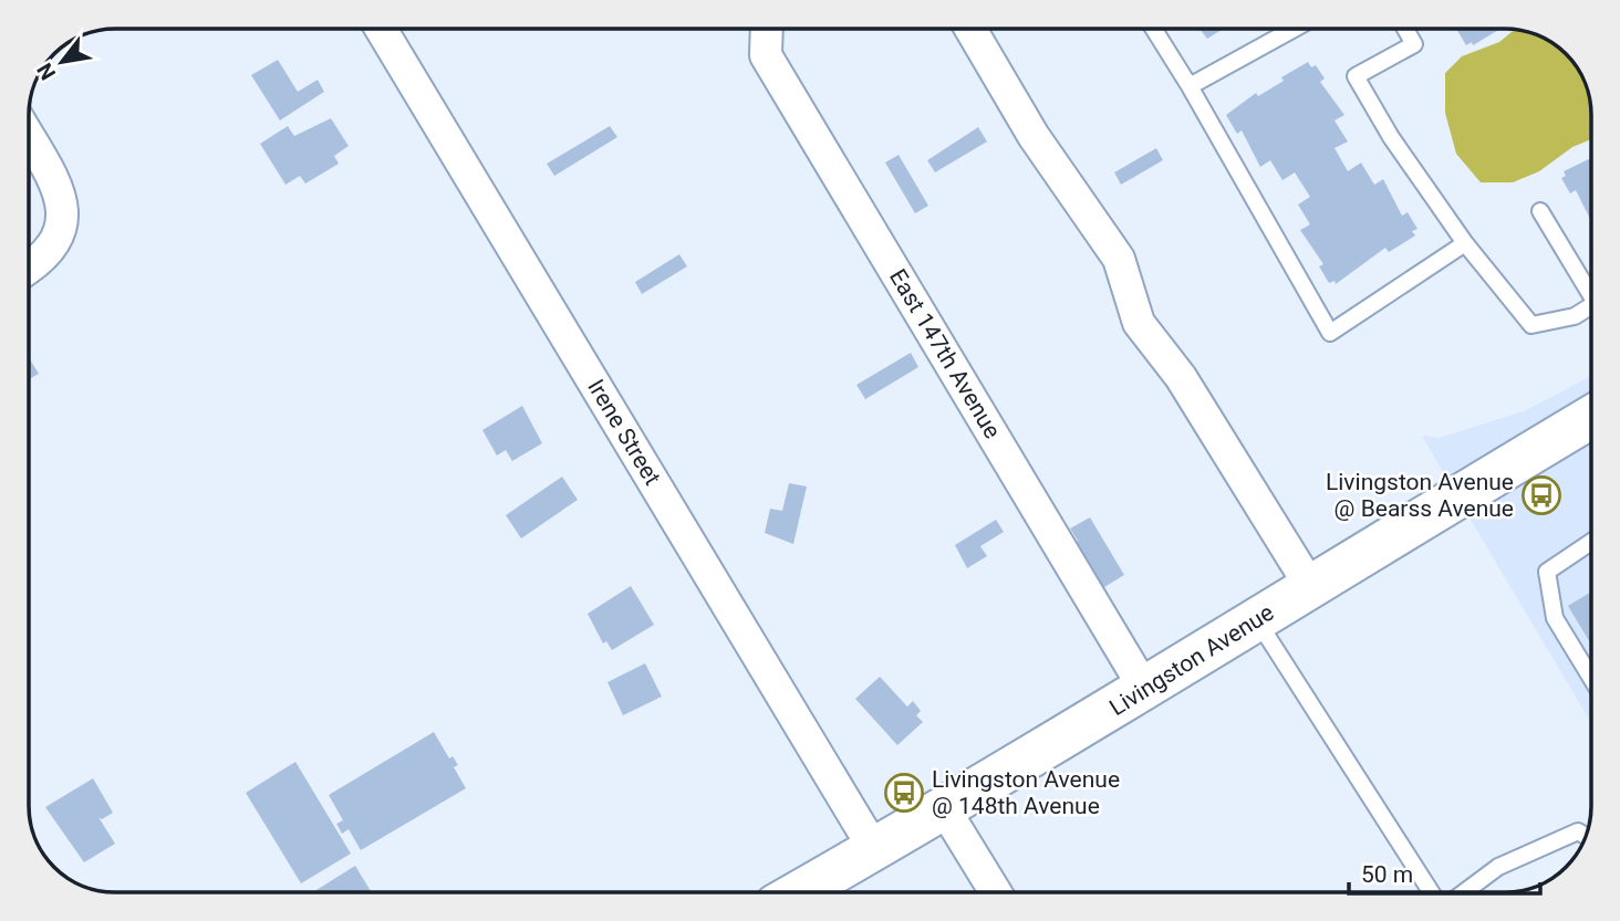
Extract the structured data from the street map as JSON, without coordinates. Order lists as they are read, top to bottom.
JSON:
{
  "streets": {
    "street": ["East 147th Avenue", "Irene Street", "Livingston Avenue"]
  },
  "crossings": [
    ["East 147th Avenue", "Livingston Avenue"],
    ["Irene Street", "Livingston Avenue"]
  ],
  "places": {
    "bus stop": ["Livingston Avenue @ Bearss Avenue", "Livingston Avenue @ 148th Avenue"]
  },
  "scale_bar": "50 m",
  "north": "bottom left"
}
